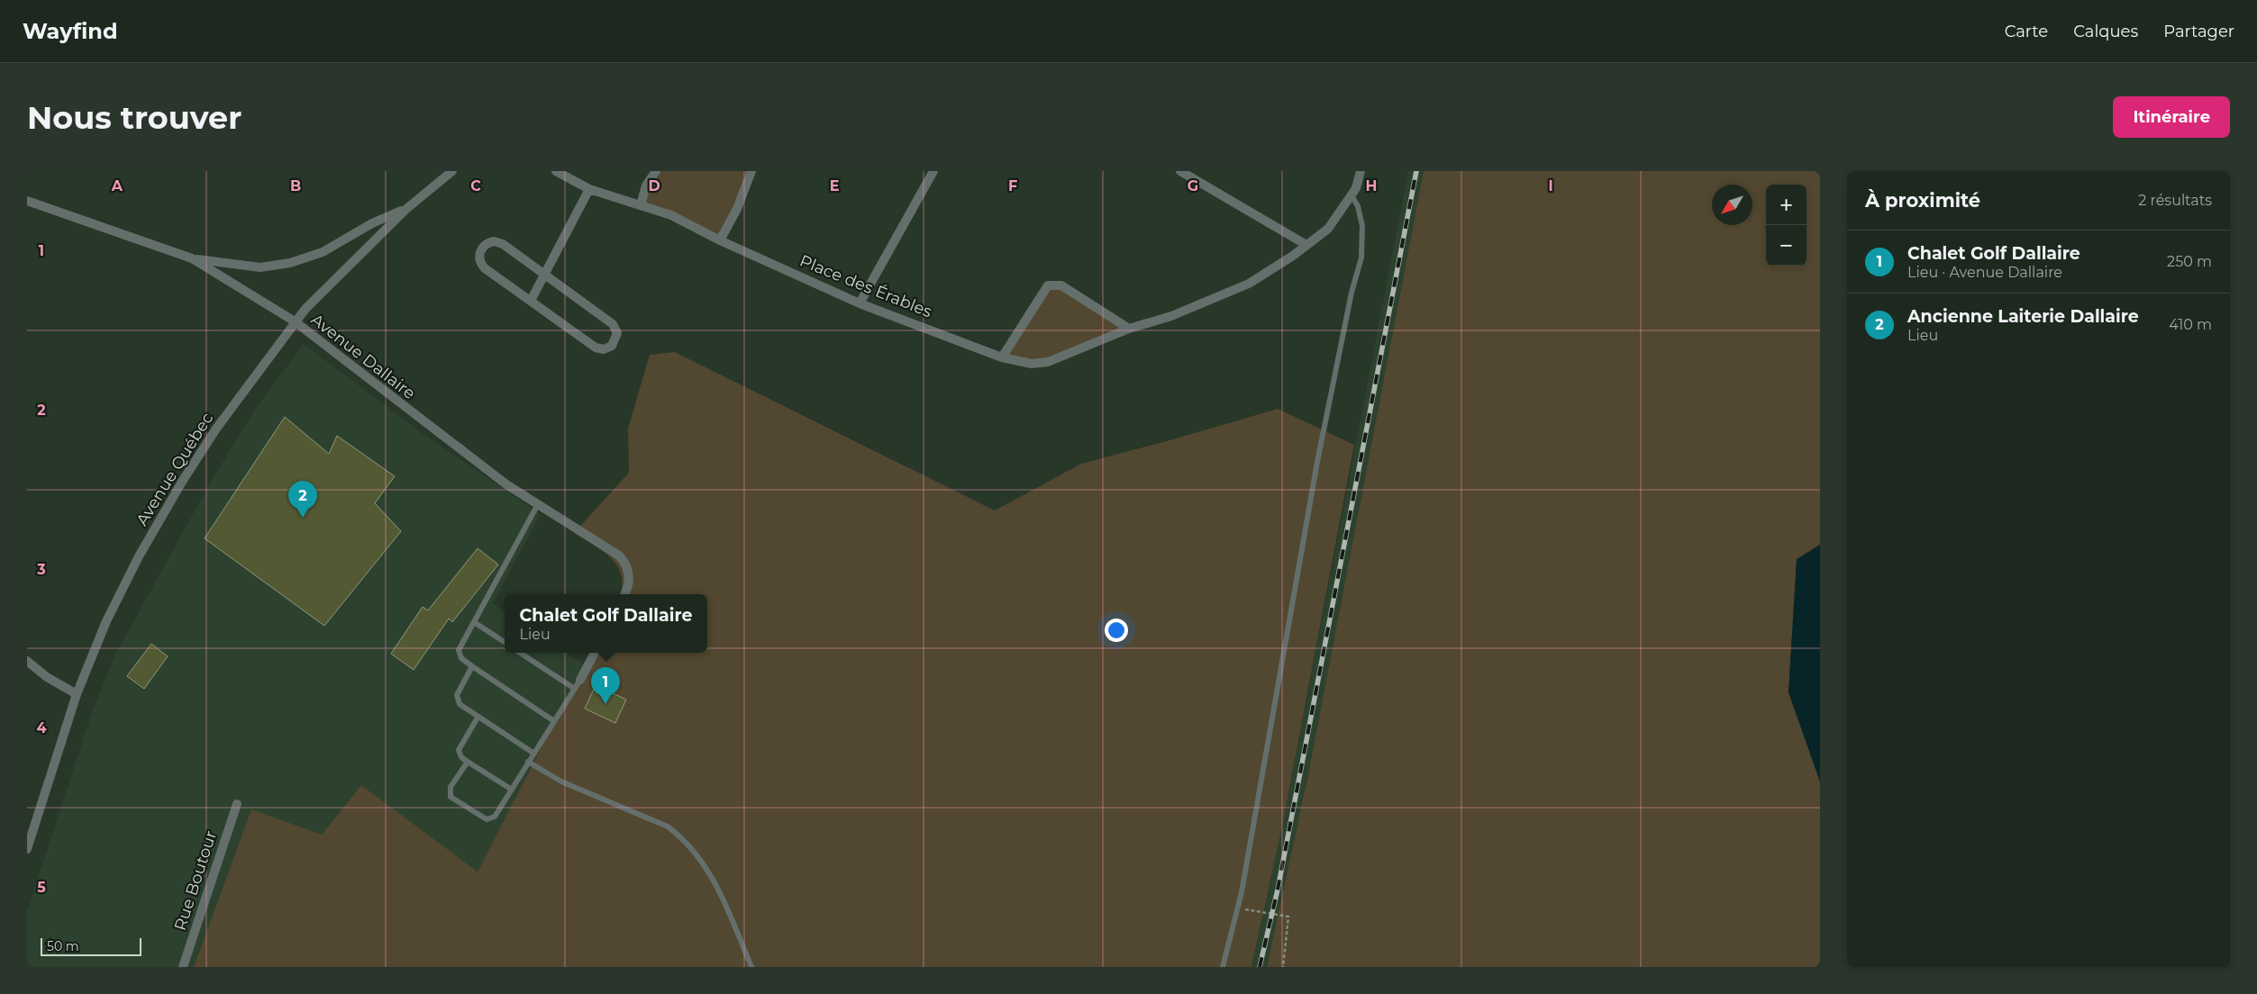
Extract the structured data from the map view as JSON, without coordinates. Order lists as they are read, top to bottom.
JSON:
{
  "streets": {
    "street": [
      "Place des Érables",
      "Avenue Dallaire",
      "Avenue Québec",
      "Rue Boutour"
    ]
  },
  "crossings": [
    ["Avenue Dallaire", "Avenue Québec"]
  ],
  "scale_bar": "50 m",
  "north": "bottom left",
  "page": {
    "header": "Wayfind",
    "nav": ["Carte", "Calques", "Partager"],
    "buttons": "Itinéraire",
    "title": "Nous trouver",
    "heading": ["À proximité", "2 résultats"],
    "map_buttons": ["+", "−"],
    "list": [
      {
        "mark": "1",
        "name": "Chalet Golf Dallaire",
        "note": "Lieu · Avenue Dallaire",
        "value": "250 m"
      },
      {
        "mark": "2",
        "name": "Ancienne Laiterie Dallaire",
        "note": "Lieu",
        "value": "410 m"
      }
    ],
    "pins": ["2", "1"],
    "popup": ["Chalet Golf Dallaire", "Lieu"],
    "scale": "50 m"
  },
  "grid": {
    "columns": [
      "A",
      "B",
      "C",
      "D",
      "E",
      "F",
      "G",
      "H",
      "I"
    ],
    "rows": [
      "1",
      "2",
      "3",
      "4",
      "5"
    ]
  }
}
